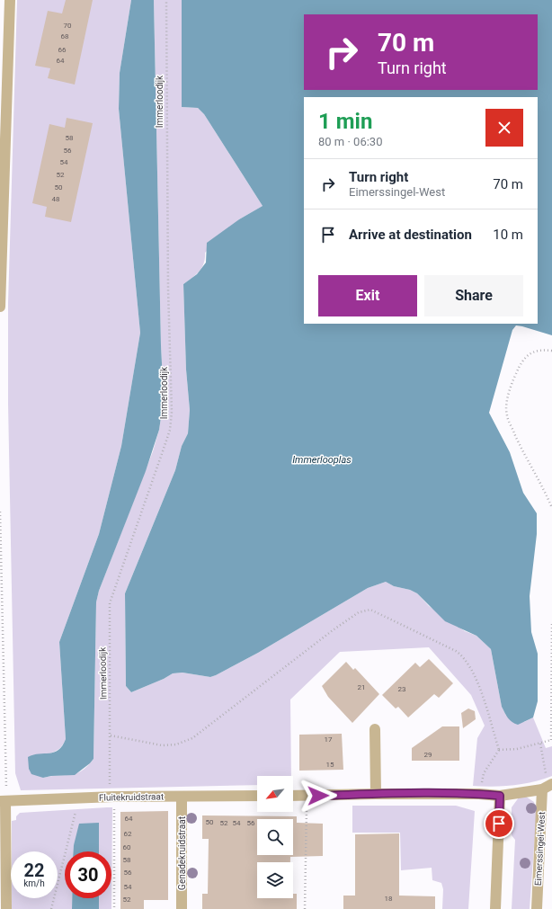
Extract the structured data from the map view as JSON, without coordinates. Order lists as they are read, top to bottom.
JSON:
{
  "streets": {
    "street": ["Fluitekruidstraat", "Eimerssingel-West", "Genadekruidstraat"],
    "path": ["Immerloodijk"]
  },
  "crossings": [
    ["Immerloodijk", "Fluitekruidstraat"],
    ["Fluitekruidstraat", "Genadekruidstraat"]
  ],
  "water": ["Immerlooplas"],
  "house_numbers": [
    "70",
    "68",
    "66",
    "64",
    "58",
    "56",
    "54",
    "52",
    "50",
    "48",
    "21",
    "23",
    "17",
    "29",
    "15",
    "64",
    "50",
    "52",
    "54",
    "56",
    "62",
    "60",
    "58",
    "56",
    "54",
    "18",
    "52"
  ],
  "north": "bottom left",
  "page": {
    "turn": ["70 m", "Turn right"],
    "heading": ["1 min", "80 m · 06:30"],
    "list": [
      {
        "name": "Turn right",
        "note": "Eimerssingel-West",
        "value": "70 m"
      },
      {
        "name": "Arrive at destination",
        "value": "10 m"
      }
    ],
    "buttons": ["Exit", "Share"],
    "speed": "22 km/h",
    "limit": "30"
  }
}
